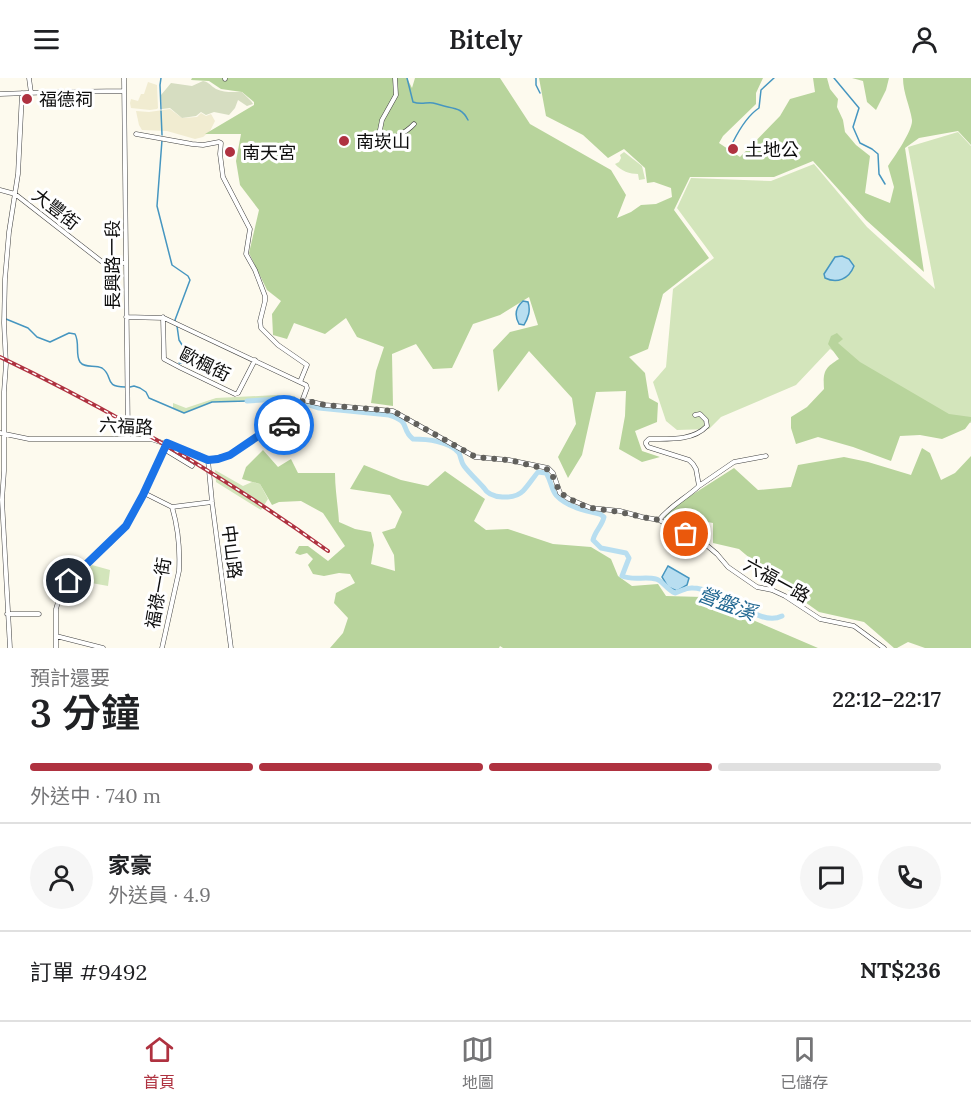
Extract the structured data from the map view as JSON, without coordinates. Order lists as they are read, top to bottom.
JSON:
{
  "streets": {
    "street": [
      "大豐街",
      "長興路一段",
      "歐楓街",
      "六福路",
      "中山路",
      "六福一路",
      "福祿一街"
    ]
  },
  "crossings": [
    ["大豐街", "長興路一段"],
    ["長興路一段", "六福路"],
    ["六福路", "中山路"]
  ],
  "water": ["營盤溪"],
  "places": [
    "福德祠",
    "南崁山",
    "土地公",
    "南天宮"
  ],
  "page": {
    "header": "Bitely",
    "heading": ["3 分鐘", "預計還要", "22:12–22:17"],
    "panel": [
      "家豪",
      "外送員 · 4.9",
      "訂單 #9492",
      "NT$236"
    ],
    "bar": "外送中 · 740 m",
    "tabs": ["首頁", "地圖", "已儲存"]
  }
}
